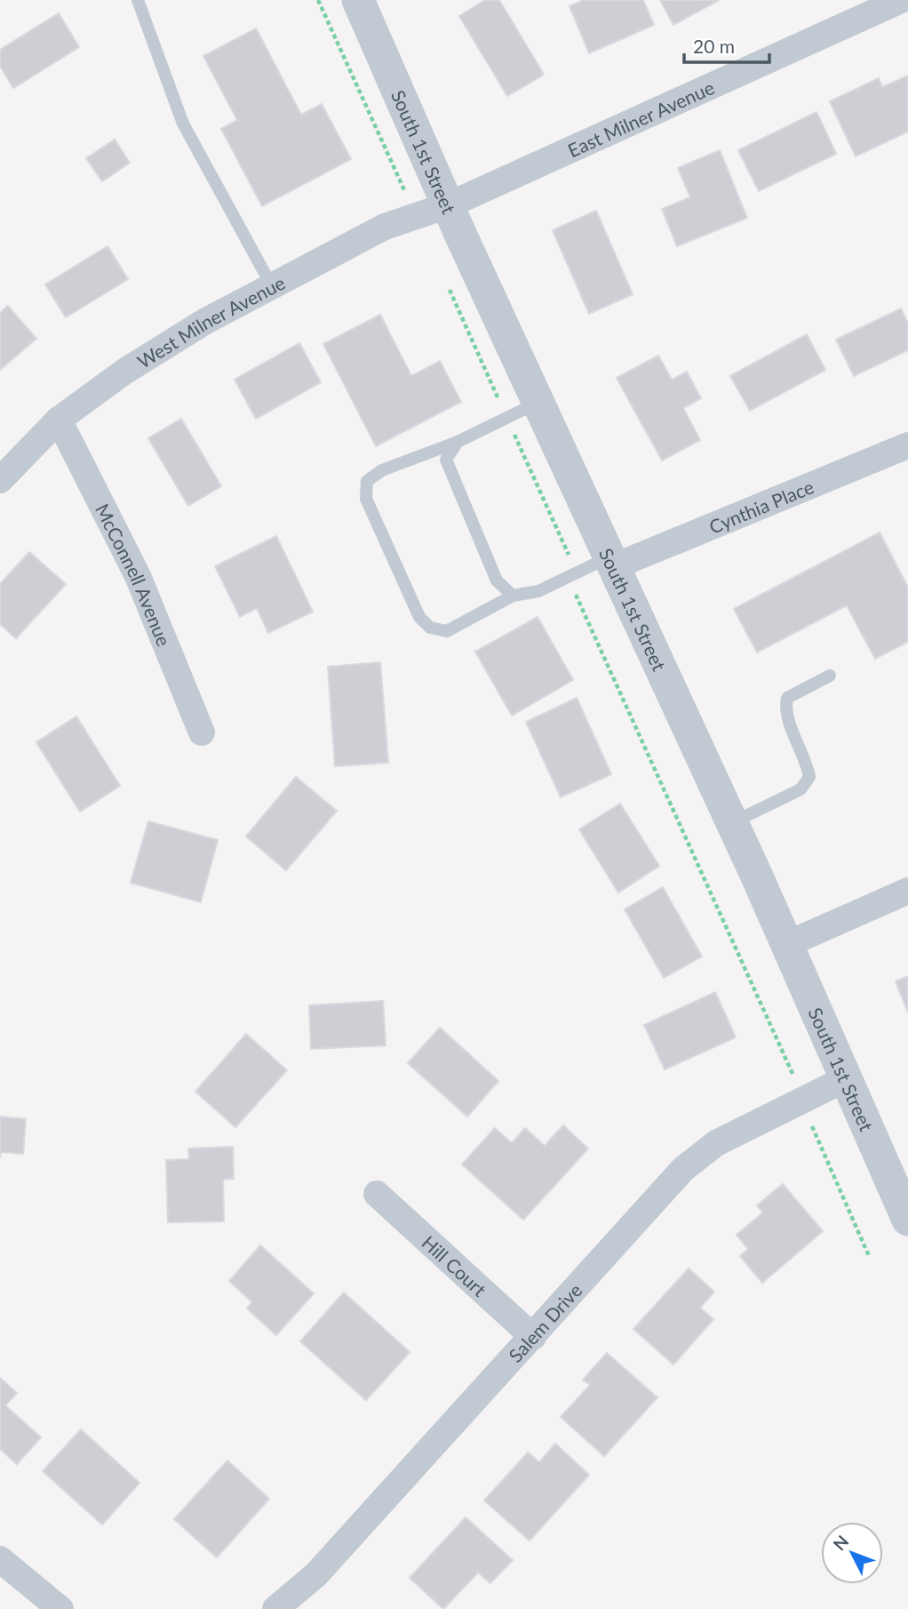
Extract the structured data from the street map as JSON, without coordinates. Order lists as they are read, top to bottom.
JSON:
{
  "streets": {
    "street": [
      "East Milner Avenue",
      "South 1st Street",
      "West Milner Avenue",
      "Cynthia Place",
      "McConnell Avenue",
      "Hill Court",
      "Salem Drive"
    ]
  },
  "crossings": [
    ["East Milner Avenue", "South 1st Street"],
    ["East Milner Avenue", "West Milner Avenue"],
    ["South 1st Street", "West Milner Avenue"],
    ["South 1st Street", "Cynthia Place"],
    ["South 1st Street", "Salem Drive"],
    ["West Milner Avenue", "McConnell Avenue"],
    ["Hill Court", "Salem Drive"]
  ],
  "scale_bar": "20 m",
  "north": "top left"
}
